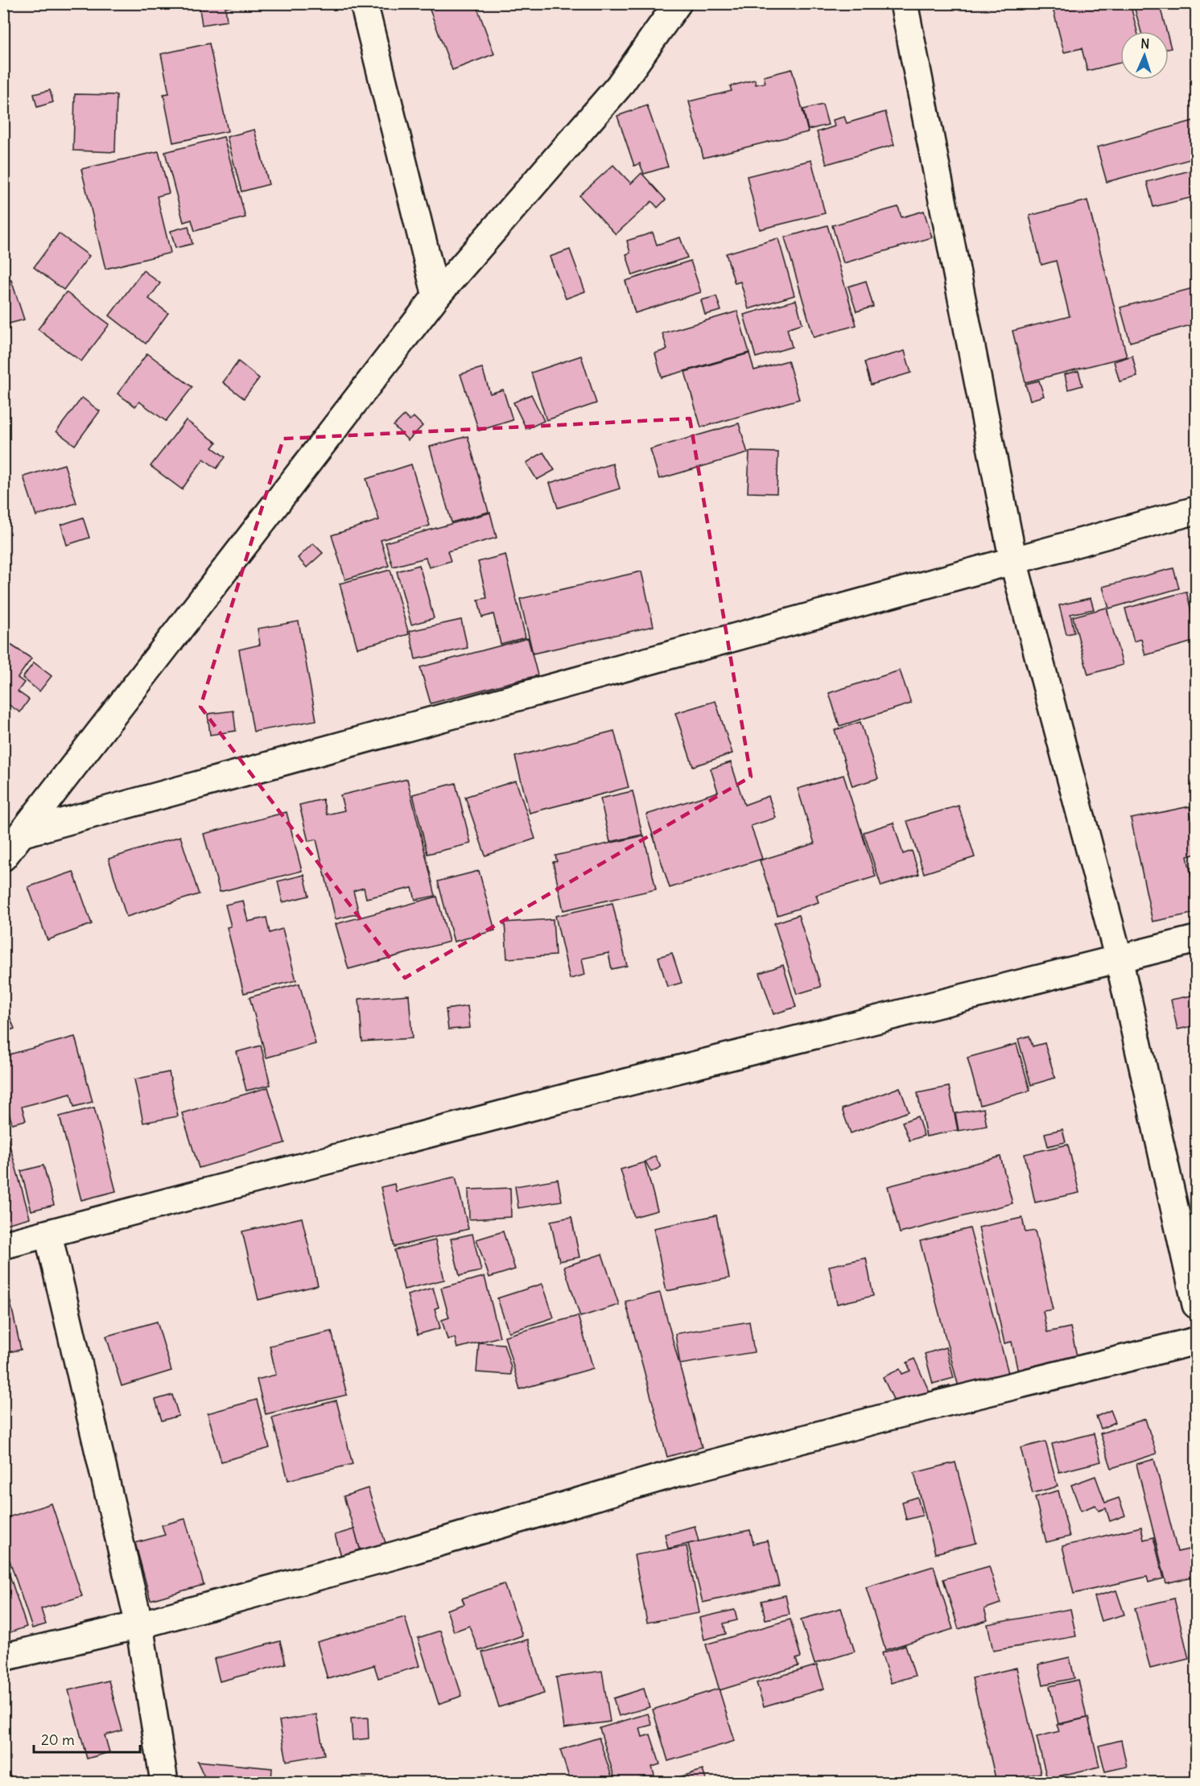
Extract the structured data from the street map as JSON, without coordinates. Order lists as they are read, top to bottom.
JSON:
{
  "scale_bar": "20 m",
  "north": "top"
}
